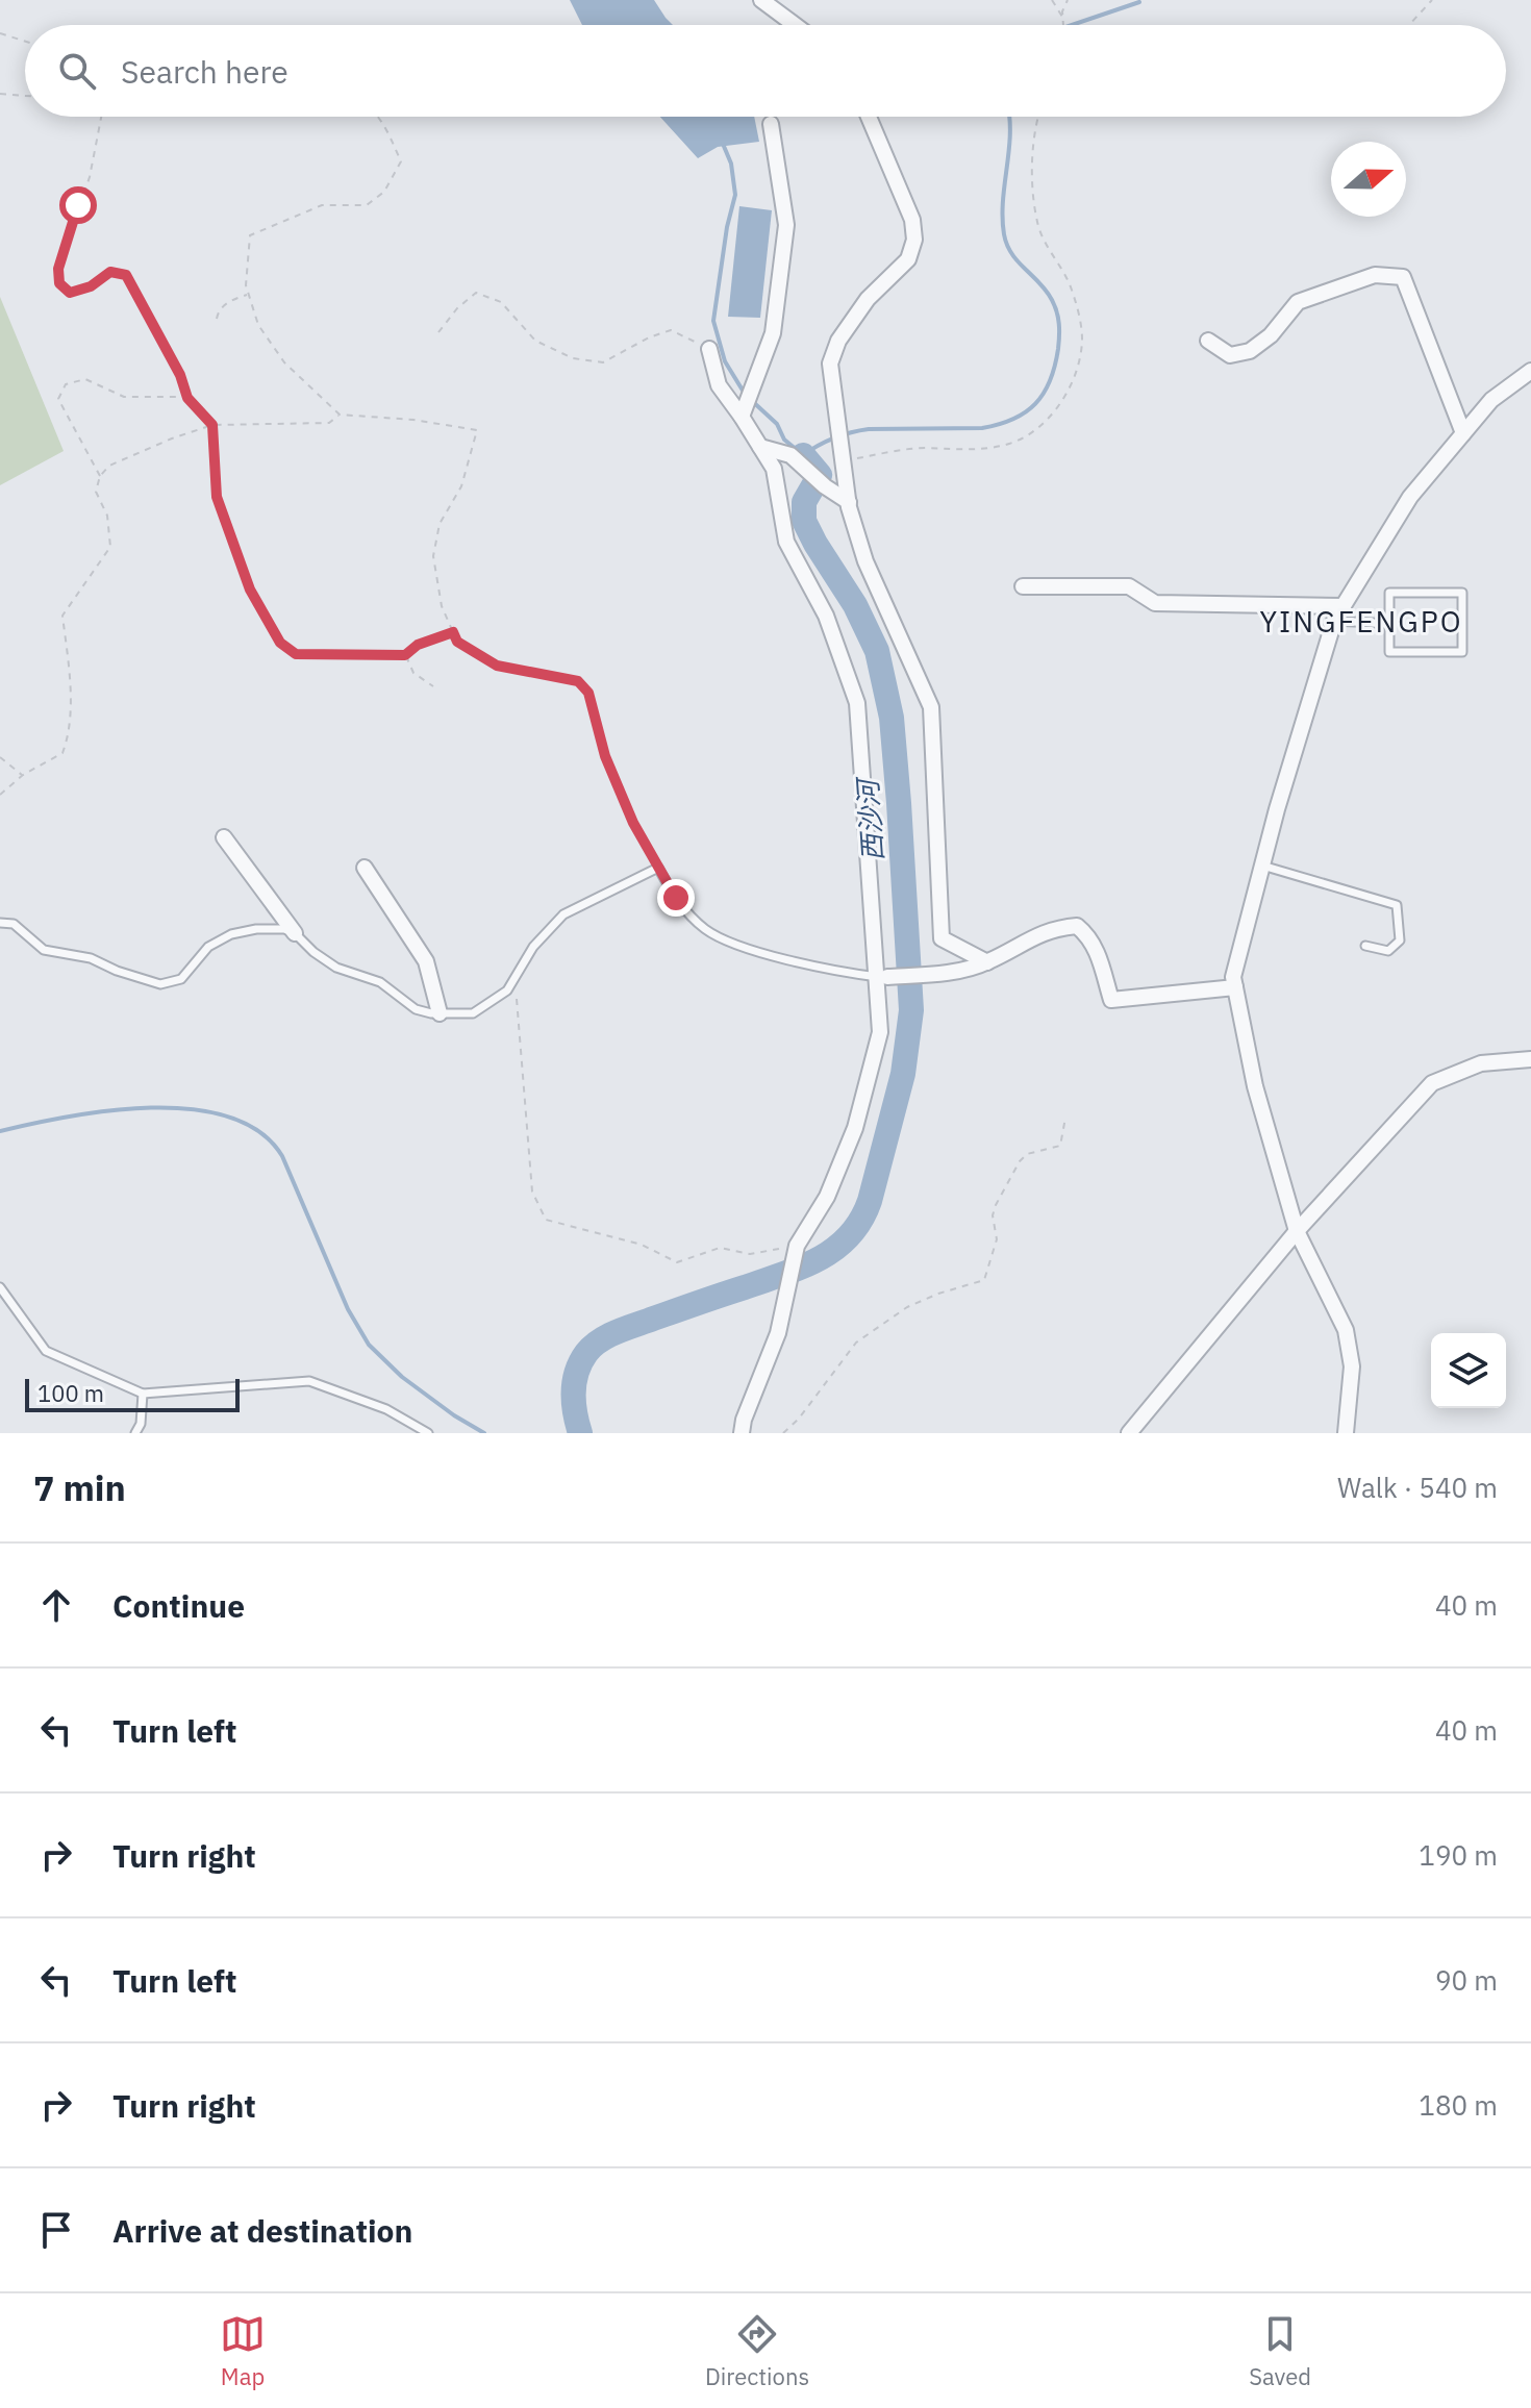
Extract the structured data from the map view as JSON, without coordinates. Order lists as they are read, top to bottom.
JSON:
{
  "districts": ["YINGFENGPO"],
  "water": ["西沙河"],
  "scale_bar": "100 m",
  "north": "right",
  "page": {
    "search": "Search here",
    "scale": "100 m",
    "heading": ["7 min", "Walk · 540 m"],
    "list": [
      ["Continue", "40 m"],
      ["Turn left", "40 m"],
      ["Turn right", "190 m"],
      ["Turn left", "90 m"],
      ["Turn right", "180 m"],
      "Arrive at destination"
    ],
    "nav": ["Map", "Directions", "Saved"]
  }
}
